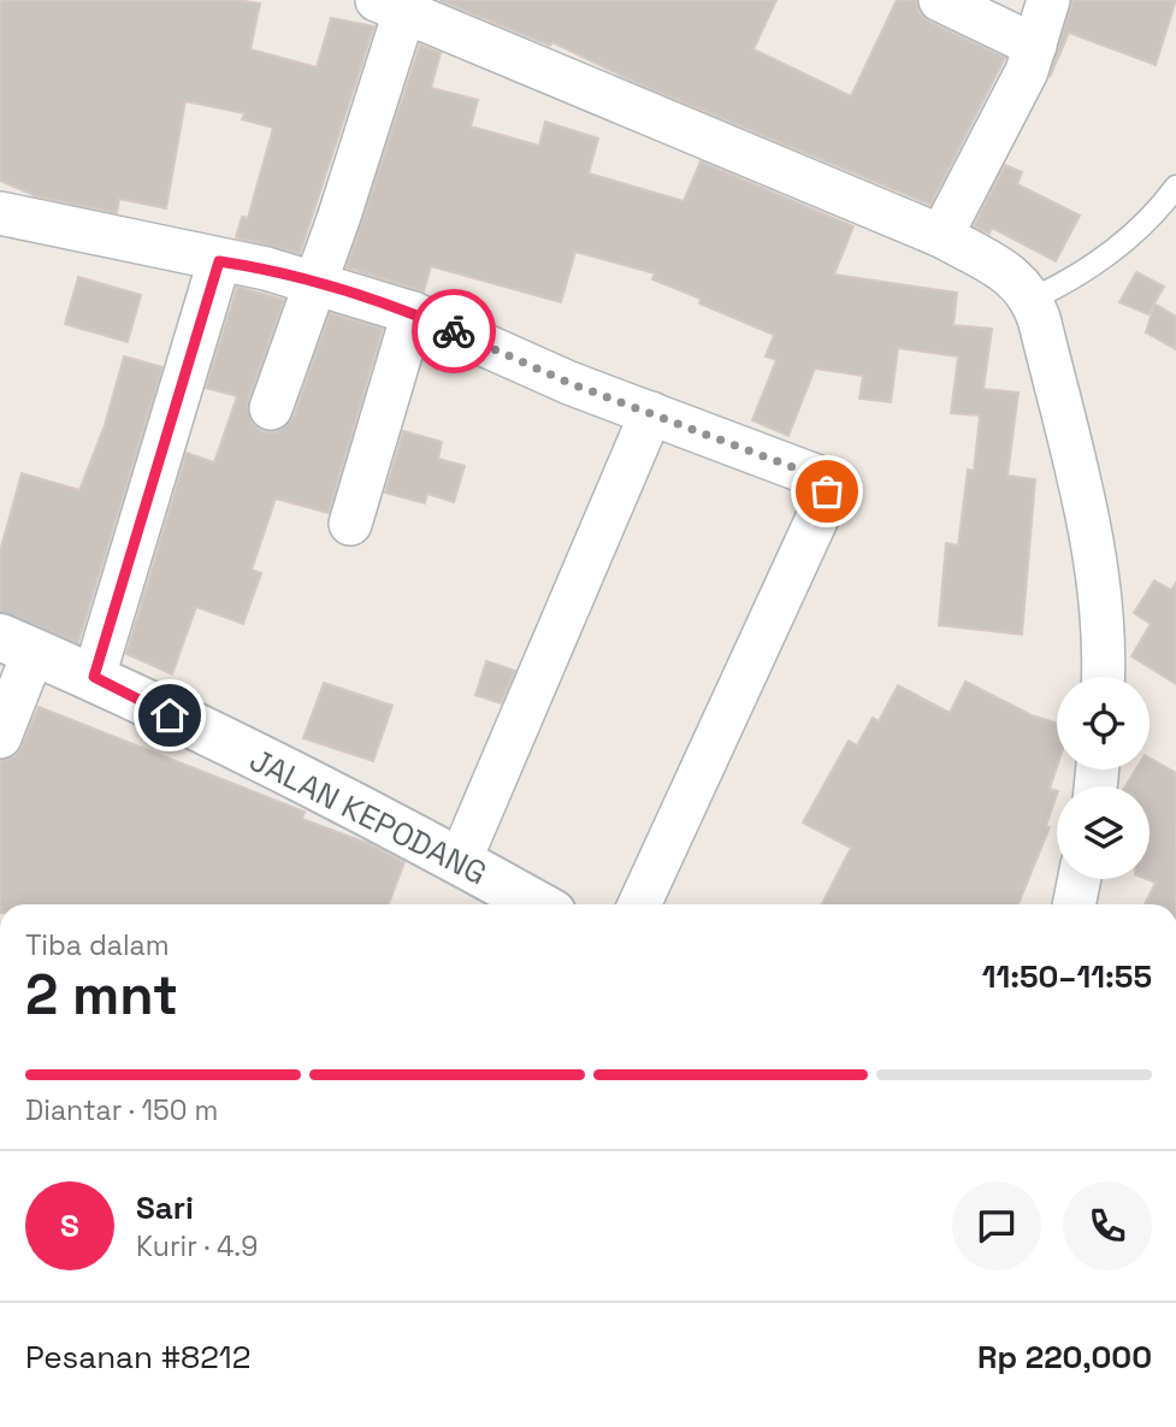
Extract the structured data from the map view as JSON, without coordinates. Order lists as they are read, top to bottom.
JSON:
{
  "streets": {
    "street": ["JALAN KEPODANG"]
  },
  "page": {
    "heading": ["2 mnt", "Tiba dalam", "11:50–11:55"],
    "panel": [
      "Sari",
      "Kurir · 4.9",
      "Pesanan #8212",
      "Rp 220,000"
    ],
    "bar": "Diantar · 150 m",
    "round": "S"
  }
}
